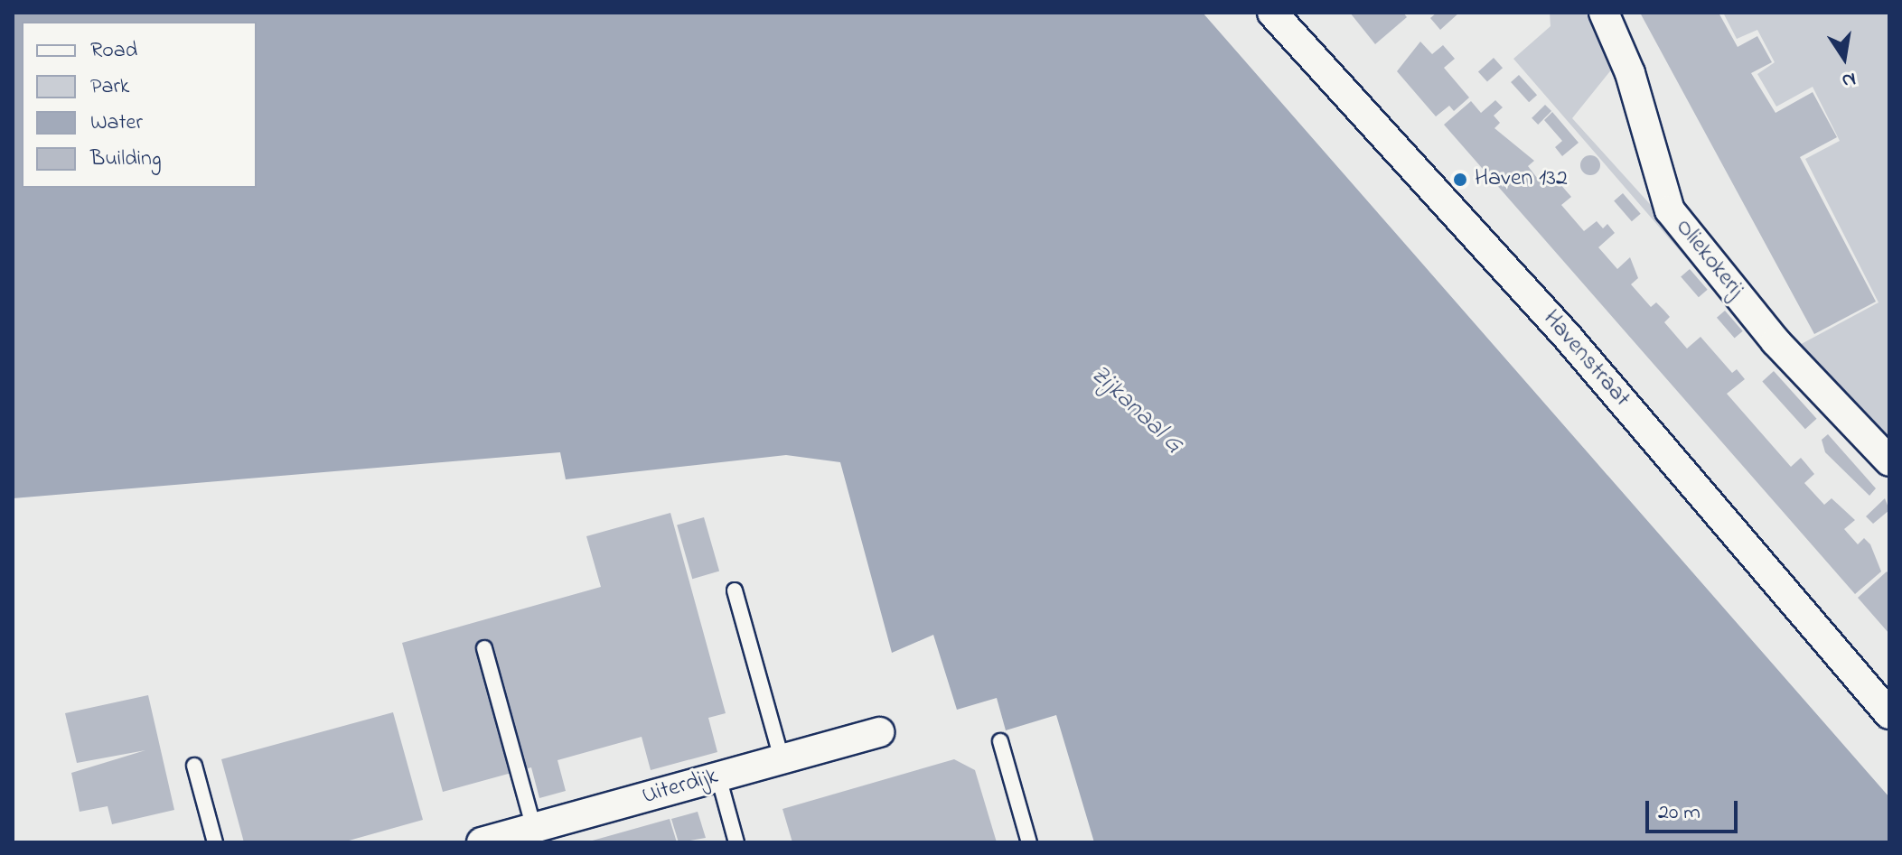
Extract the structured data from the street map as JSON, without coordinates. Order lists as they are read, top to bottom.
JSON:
{
  "streets": {
    "street": ["Oliekokerij", "Havenstraat", "Uiterdijk"]
  },
  "water": ["Zijkanaal G"],
  "places": ["Haven 132"],
  "legend": [
    "Road",
    "Park",
    "Water",
    "Building"
  ],
  "scale_bar": "20 m",
  "north": "bottom"
}
